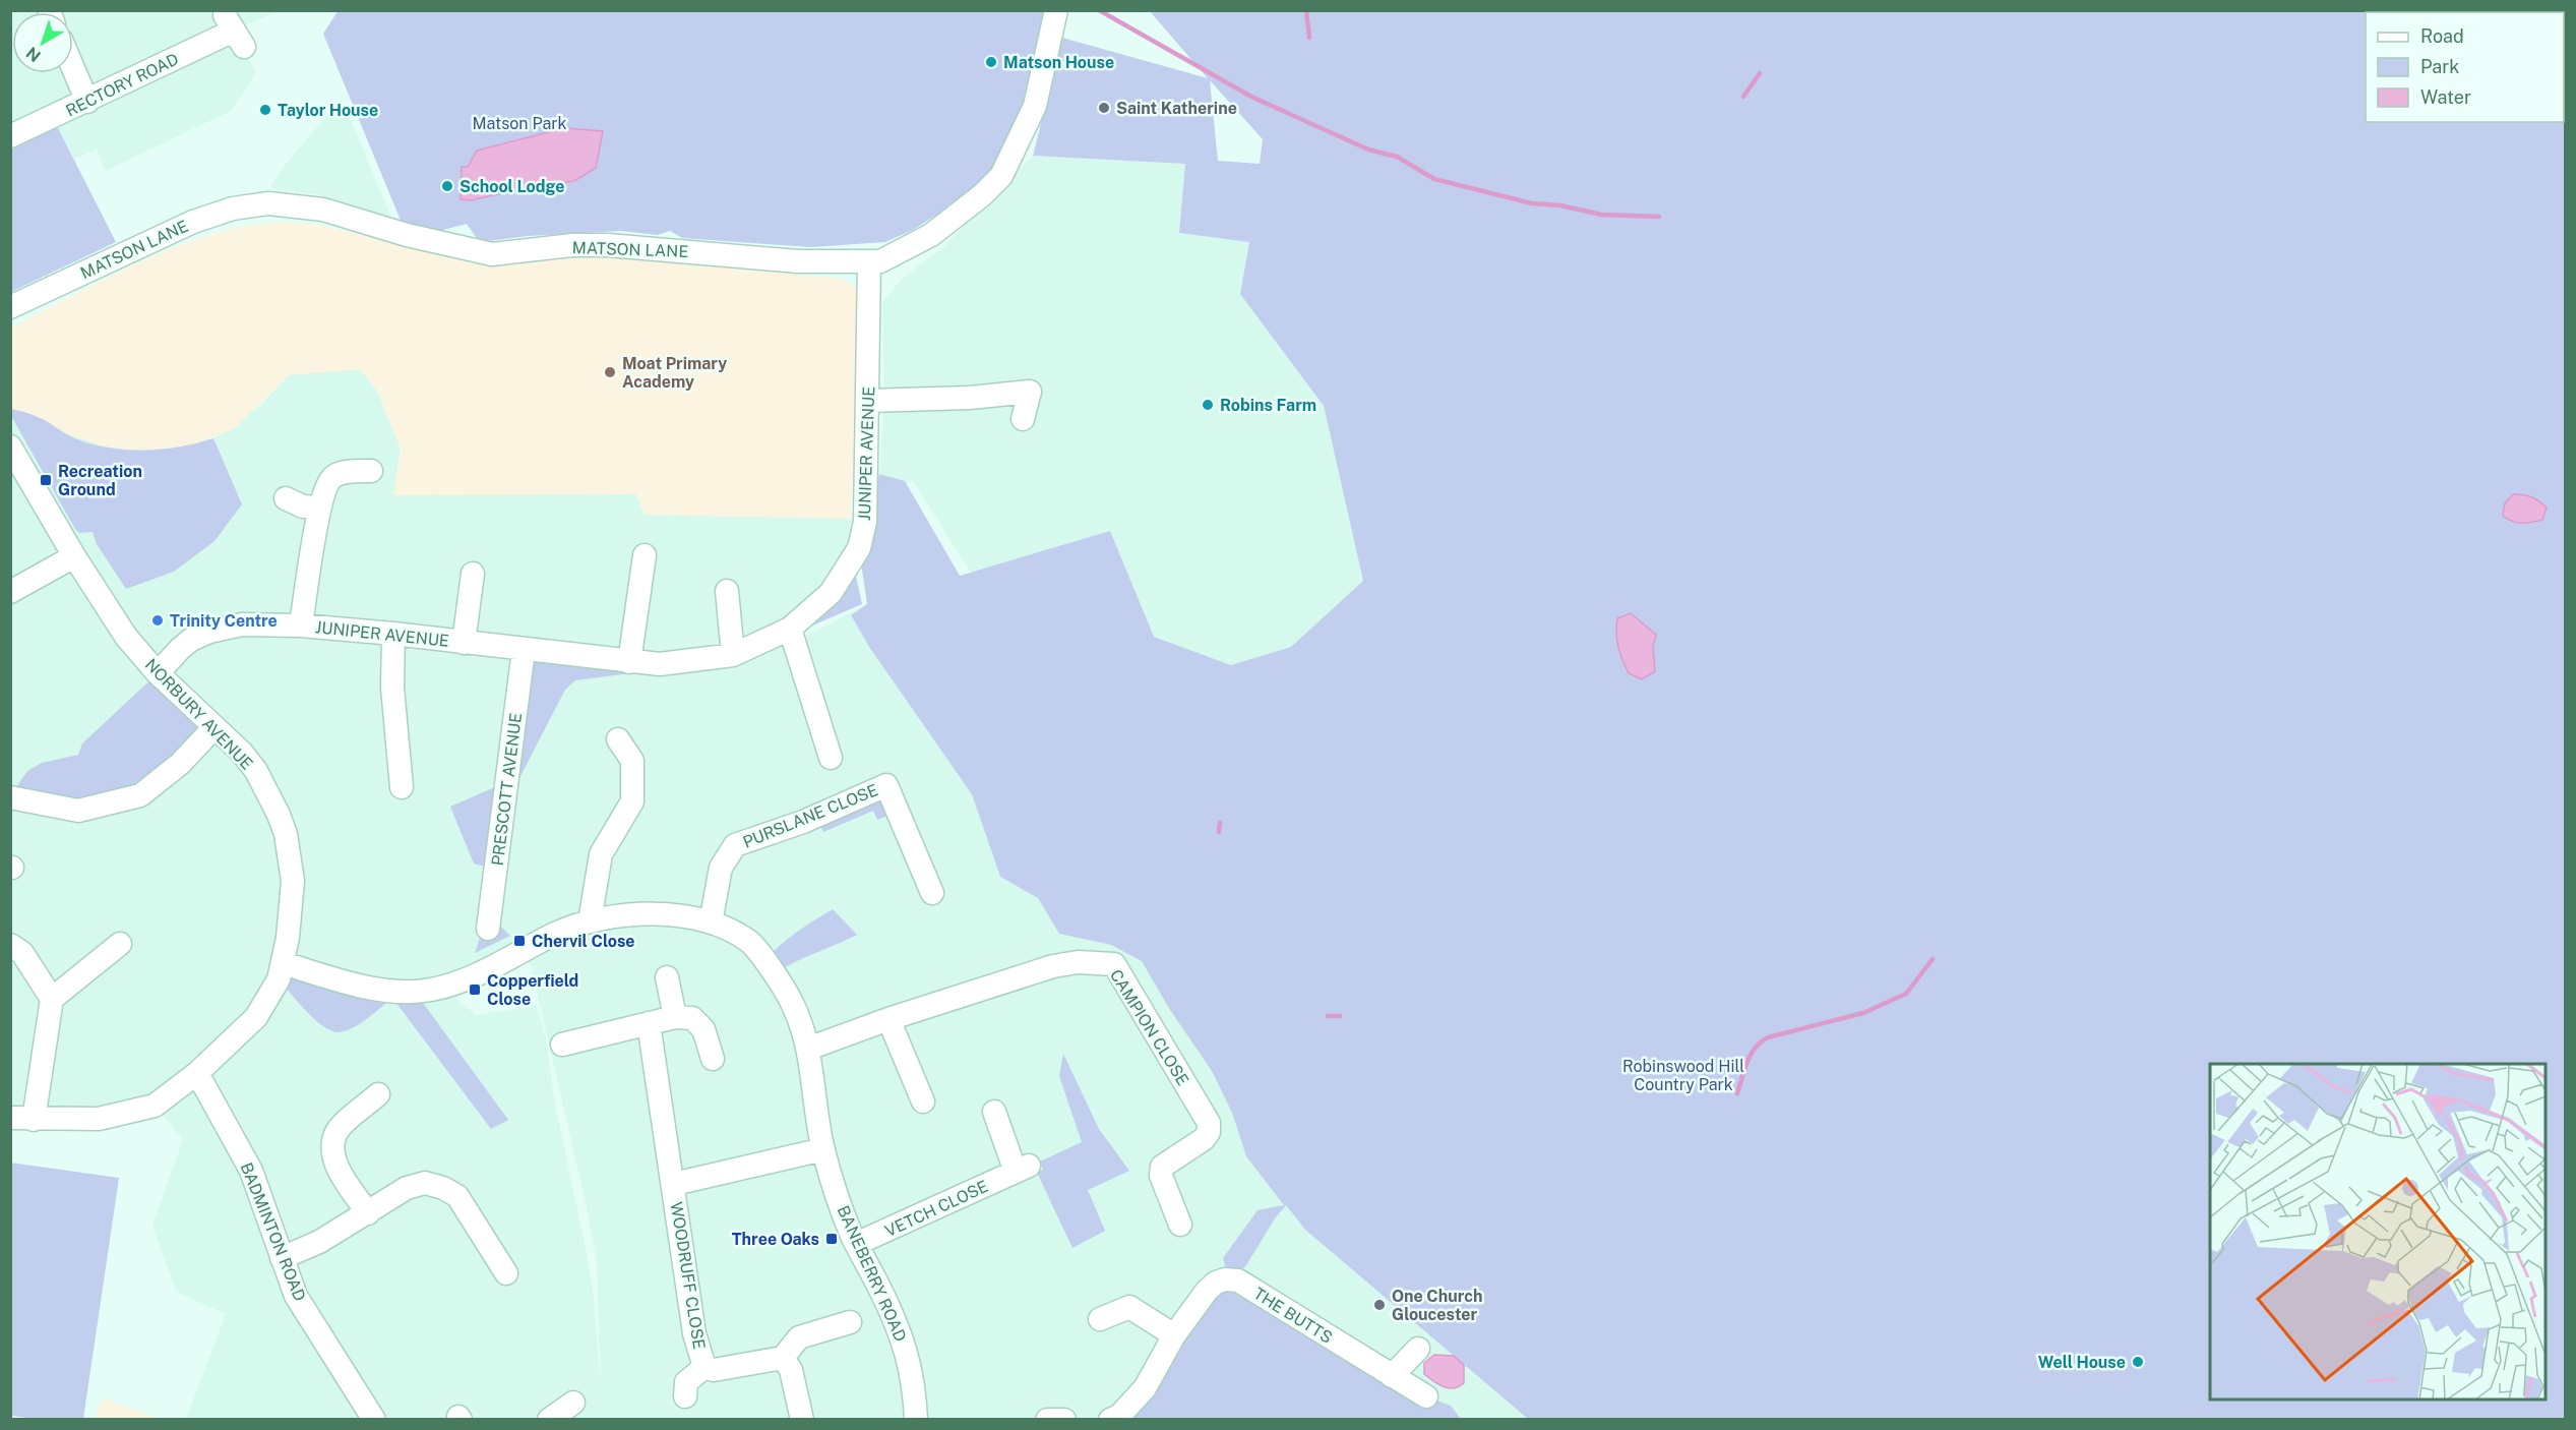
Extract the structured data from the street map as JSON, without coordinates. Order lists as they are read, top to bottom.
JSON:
{
  "streets": {
    "street": [
      "RECTORY ROAD",
      "MATSON LANE",
      "JUNIPER AVENUE",
      "NORBURY AVENUE",
      "PRESCOTT AVENUE",
      "PURSLANE CLOSE",
      "CAMPION CLOSE",
      "VETCH CLOSE",
      "BADMINTON ROAD",
      "BANEBERRY ROAD",
      "WOODRUFF CLOSE",
      "THE BUTTS"
    ]
  },
  "crossings": [
    ["MATSON LANE", "JUNIPER AVENUE"],
    ["JUNIPER AVENUE", "NORBURY AVENUE"],
    ["JUNIPER AVENUE", "PRESCOTT AVENUE"],
    ["NORBURY AVENUE", "BADMINTON ROAD"],
    ["NORBURY AVENUE", "BANEBERRY ROAD"],
    ["PURSLANE CLOSE", "BANEBERRY ROAD"],
    ["CAMPION CLOSE", "BANEBERRY ROAD"],
    ["VETCH CLOSE", "BANEBERRY ROAD"],
    ["BANEBERRY ROAD", "WOODRUFF CLOSE"]
  ],
  "parks": ["Matson Park", "Robinswood Hill Country Park"],
  "places": {
    "other": [
      "Matson House",
      "Saint Katherine",
      "Taylor House",
      "School Lodge",
      "Moat Primary Academy",
      "Robins Farm",
      "Trinity Centre",
      "One Church Gloucester",
      "Well House"
    ],
    "transit": [
      "Recreation Ground",
      "Chervil Close",
      "Copperfield Close",
      "Three Oaks"
    ]
  },
  "legend": ["Road", "Park", "Water"],
  "north": "bottom left"
}
